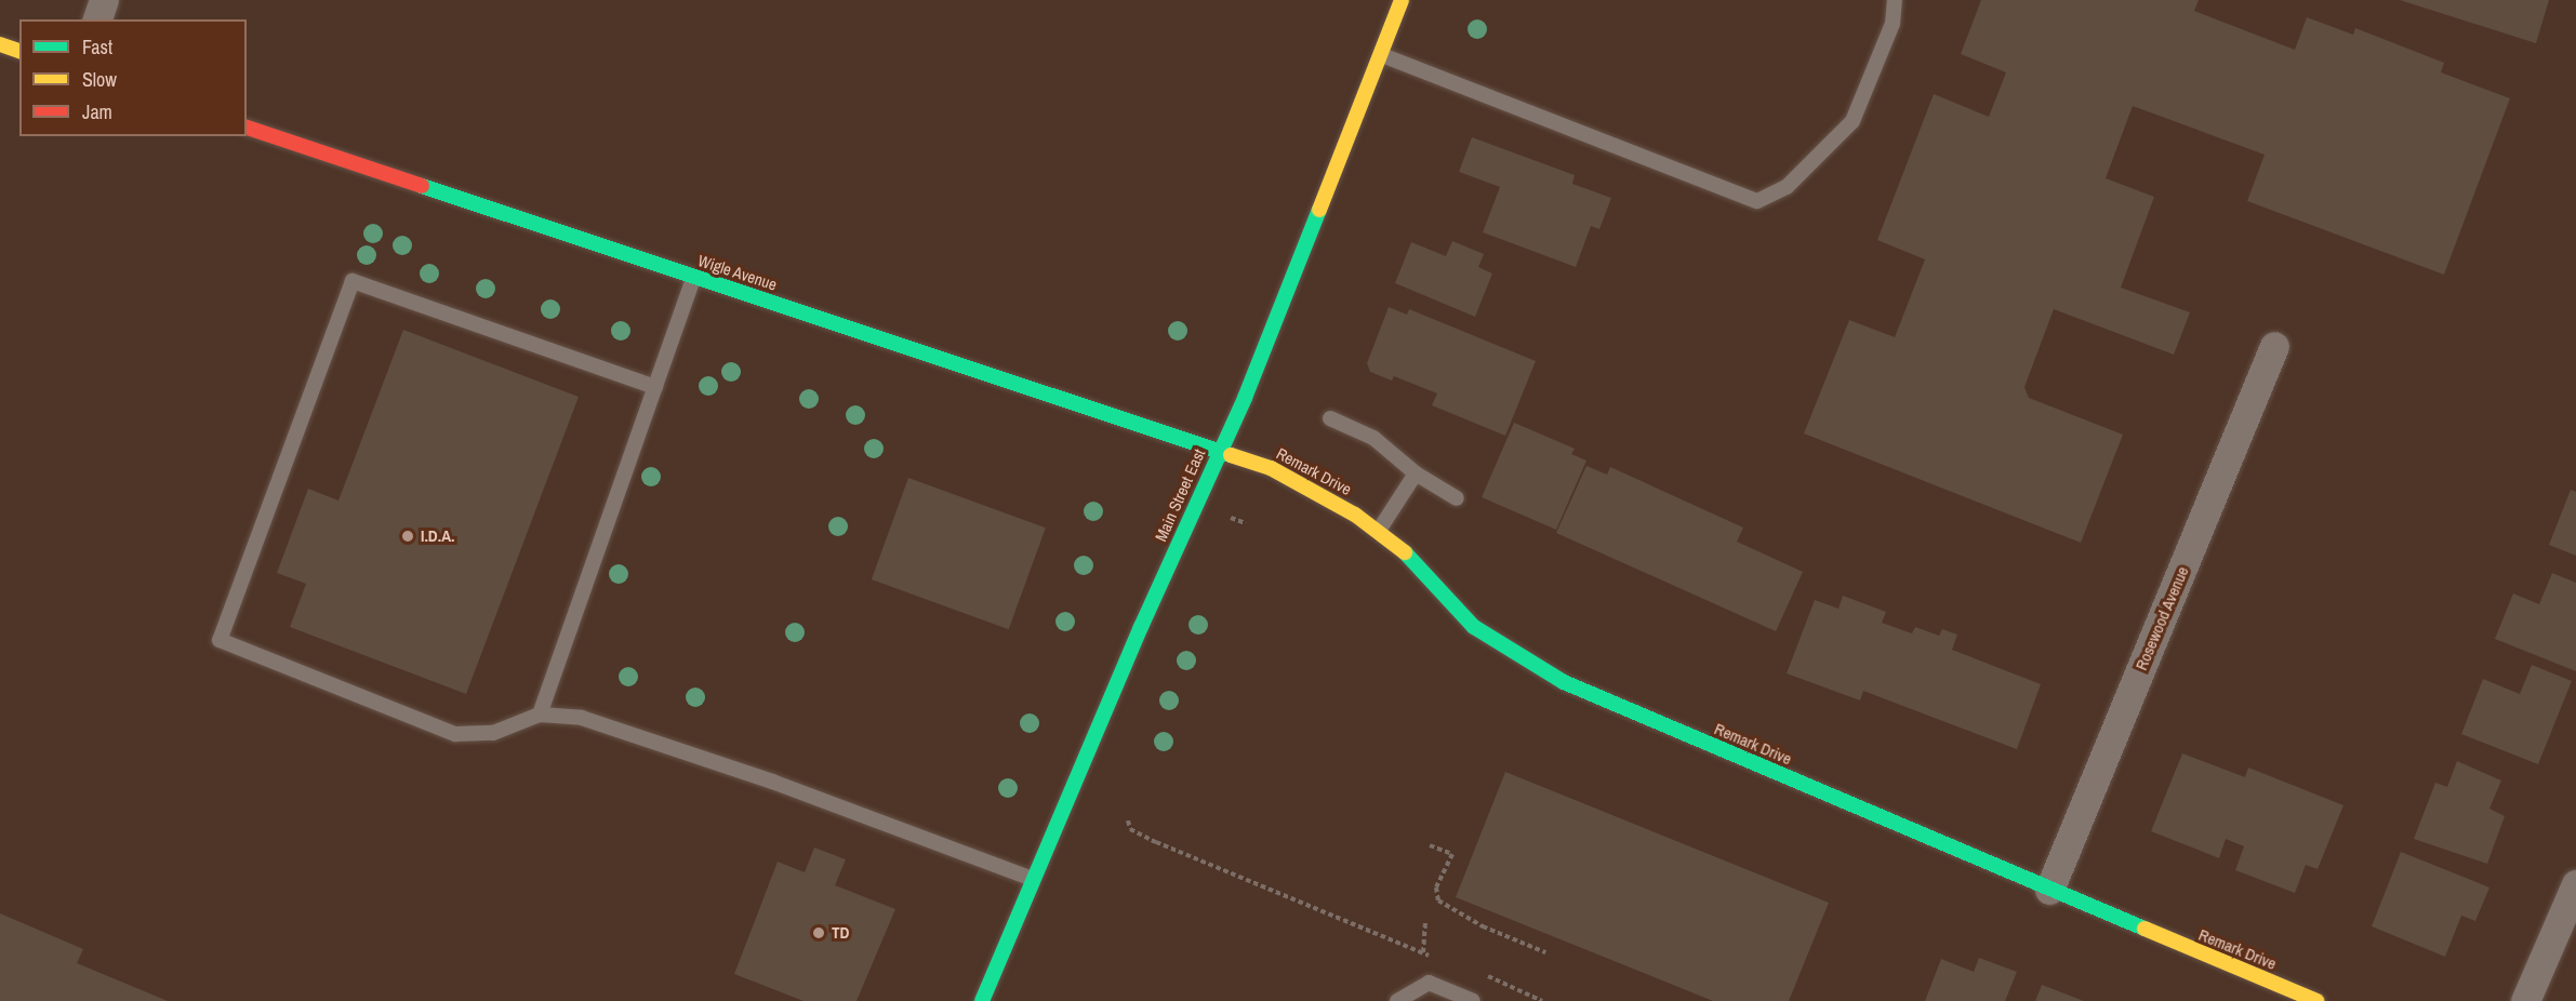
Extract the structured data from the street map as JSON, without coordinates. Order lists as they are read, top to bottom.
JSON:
{
  "streets": {
    "street": [
      "Wigle Avenue",
      "Remark Drive",
      "Main Street East",
      "Rosewood Avenue"
    ]
  },
  "crossings": [
    ["Wigle Avenue", "Remark Drive"],
    ["Wigle Avenue", "Main Street East"],
    ["Remark Drive", "Main Street East"],
    ["Remark Drive", "Rosewood Avenue"]
  ],
  "places": ["I.D.A.", "TD"],
  "legend": ["Fast", "Slow", "Jam"]
}
